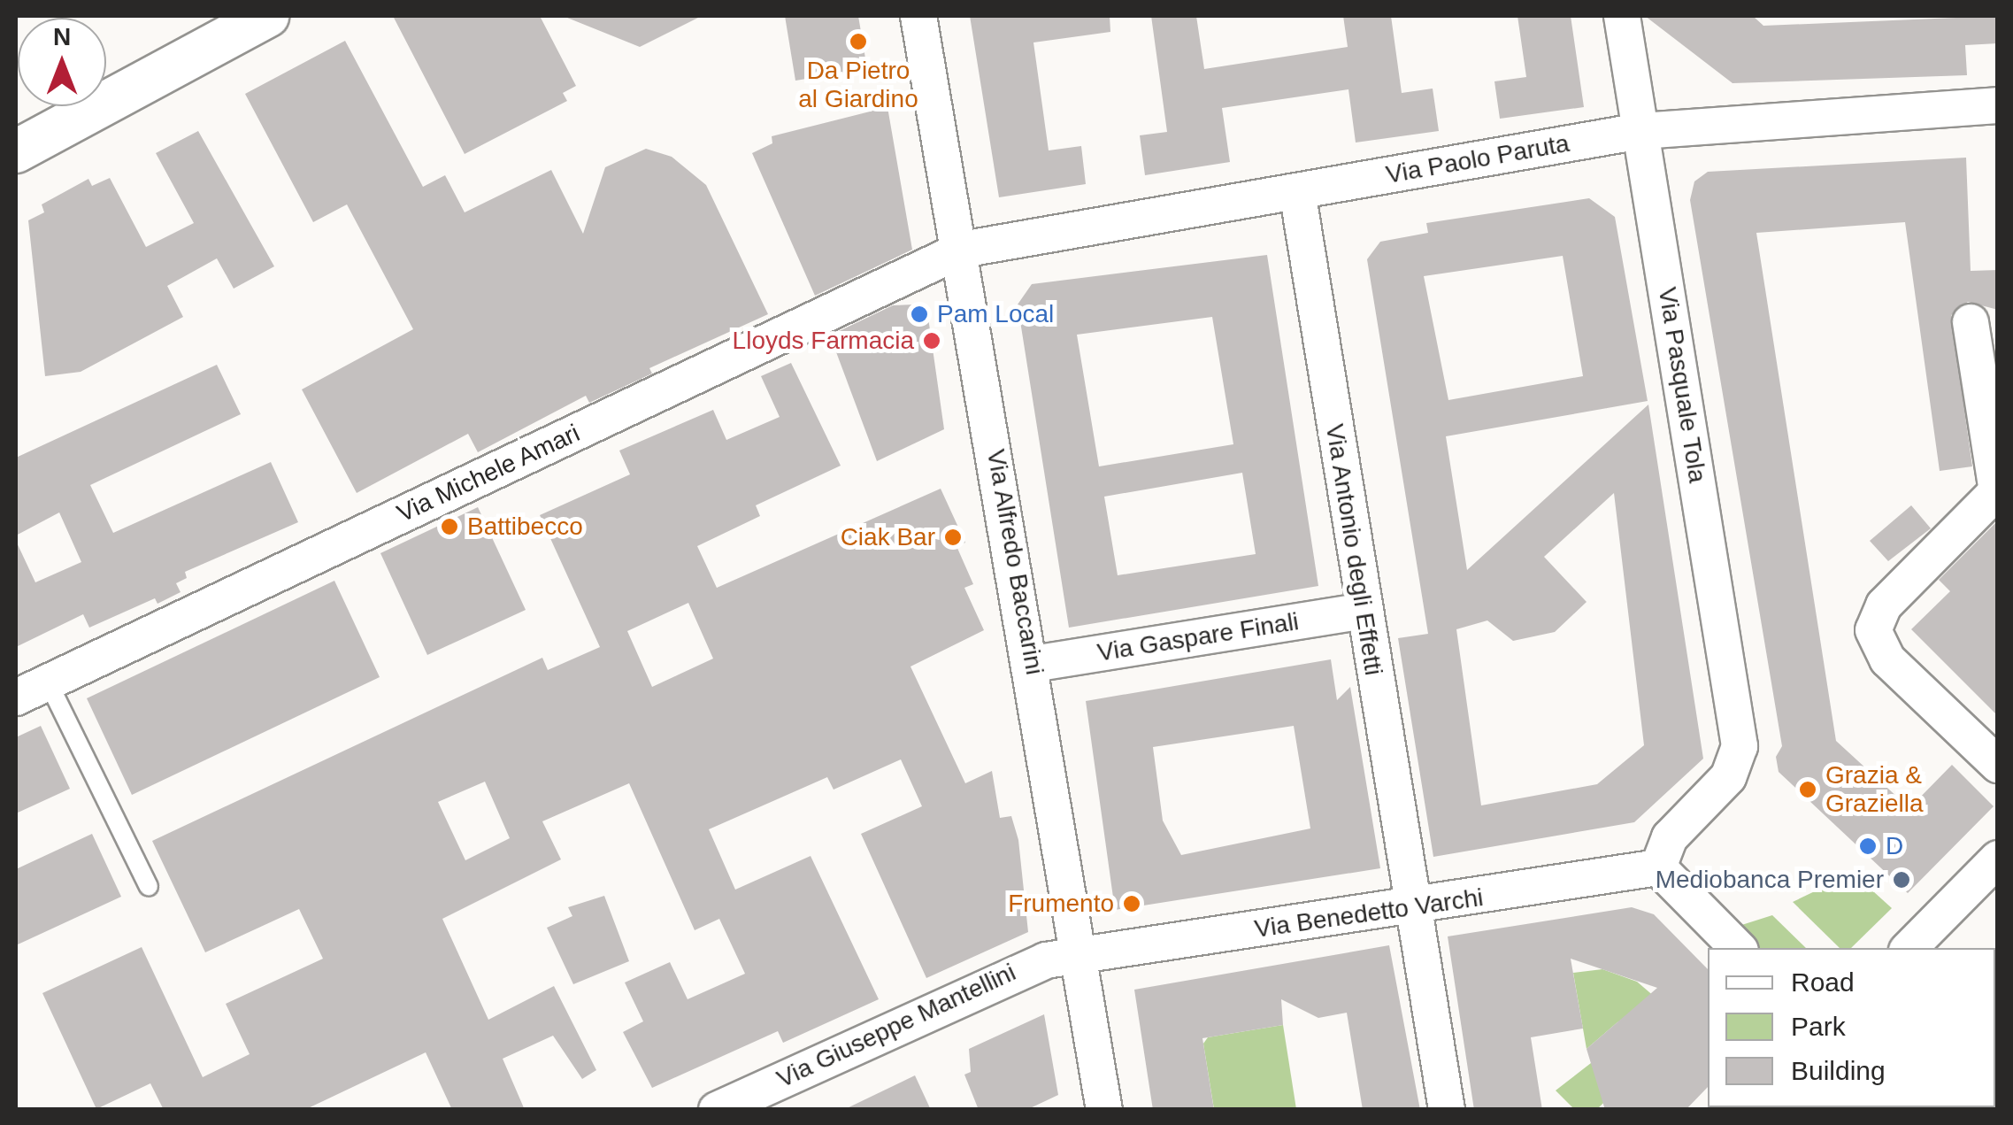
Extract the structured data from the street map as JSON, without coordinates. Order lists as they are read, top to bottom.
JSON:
{
  "streets": {
    "street": [
      "Via Paolo Paruta",
      "Via Pasquale Tola",
      "Via Michele Amari",
      "Via Antonio degli Effetti",
      "Via Alfredo Baccarini",
      "Via Gaspare Finali",
      "Via Benedetto Varchi",
      "Via Giuseppe Mantellini"
    ]
  },
  "crossings": [
    ["Via Paolo Paruta", "Via Pasquale Tola"],
    ["Via Paolo Paruta", "Via Michele Amari"],
    ["Via Paolo Paruta", "Via Antonio degli Effetti"],
    ["Via Paolo Paruta", "Via Alfredo Baccarini"],
    ["Via Pasquale Tola", "Via Benedetto Varchi"],
    ["Via Michele Amari", "Via Alfredo Baccarini"],
    ["Via Antonio degli Effetti", "Via Gaspare Finali"],
    ["Via Antonio degli Effetti", "Via Benedetto Varchi"],
    ["Via Alfredo Baccarini", "Via Gaspare Finali"],
    ["Via Alfredo Baccarini", "Via Benedetto Varchi"],
    ["Via Alfredo Baccarini", "Via Giuseppe Mantellini"],
    ["Via Benedetto Varchi", "Via Giuseppe Mantellini"]
  ],
  "places": [
    "Da Pietro al Giardino",
    "Pam Local",
    "Lloyds Farmacia",
    "Battibecco",
    "Ciak Bar",
    "Grazia & Graziella",
    "D",
    "Mediobanca Premier",
    "Frumento"
  ],
  "legend": ["Road", "Park", "Building"],
  "north": "top"
}
